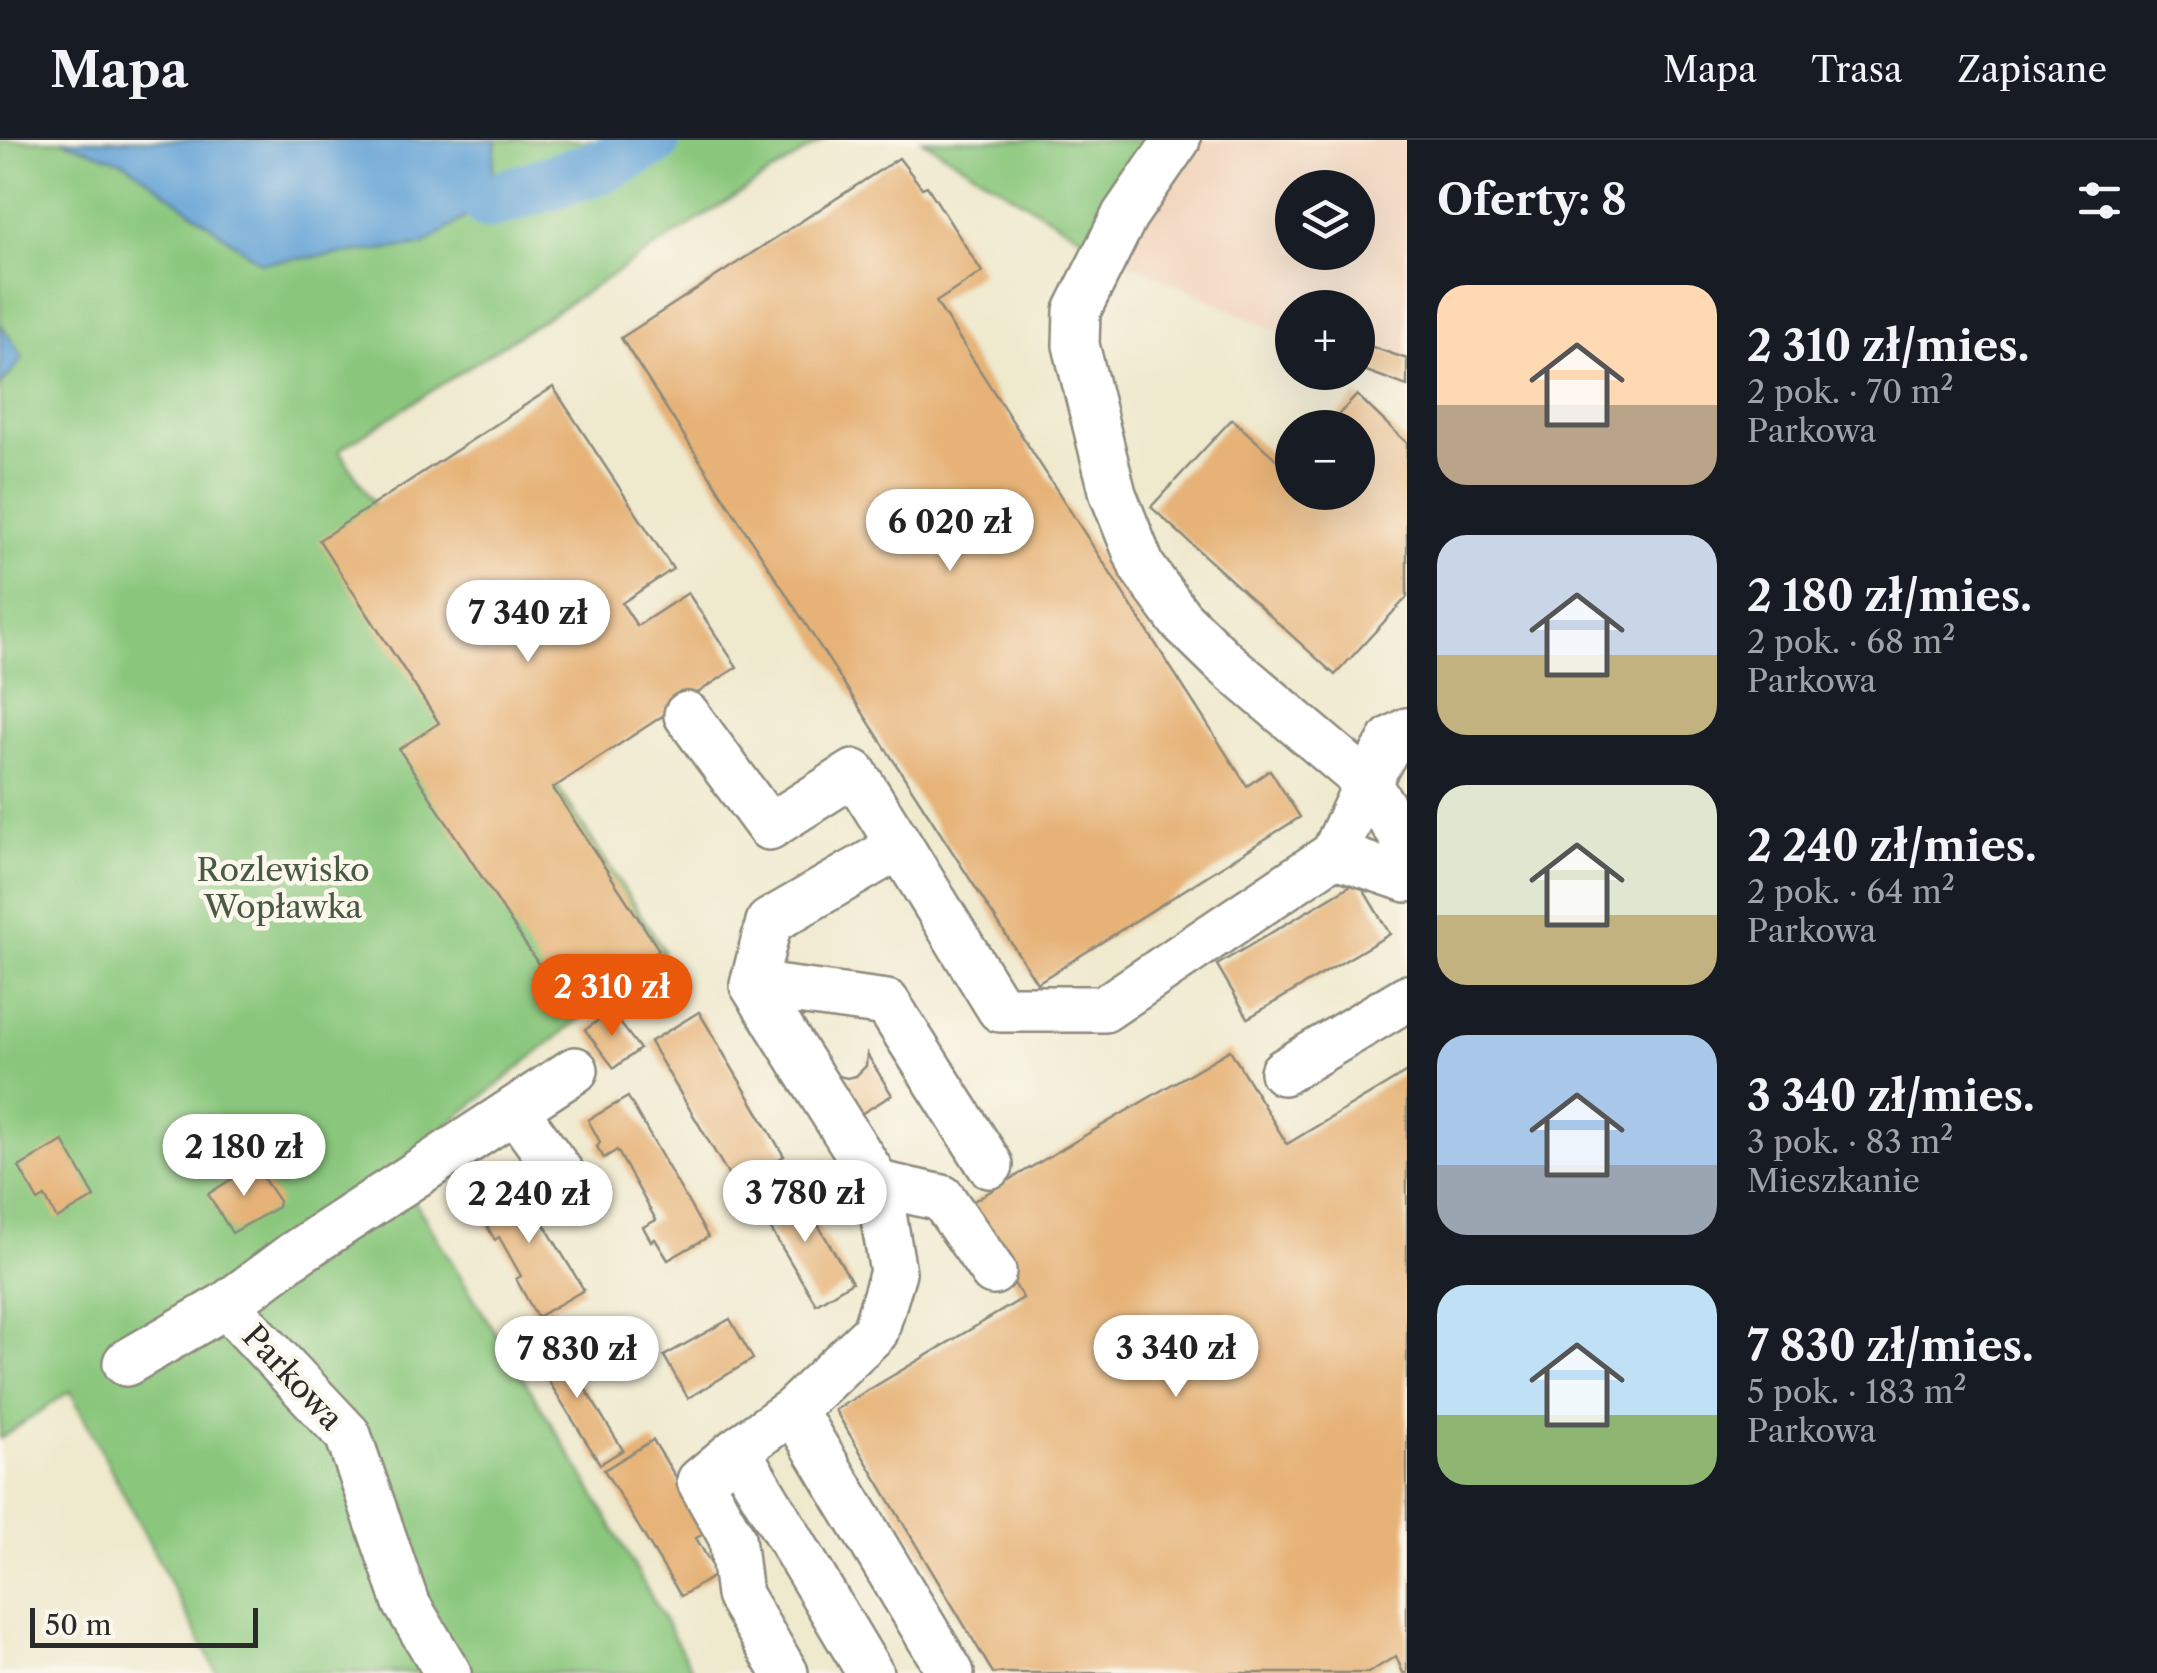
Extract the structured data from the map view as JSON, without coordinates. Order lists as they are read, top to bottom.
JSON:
{
  "streets": {
    "street": ["Parkowa"]
  },
  "parks": ["Rozlewisko Wopławka"],
  "scale_bar": "50 m",
  "page": {
    "header": "Mapa",
    "nav": ["Mapa", "Trasa", "Zapisane"],
    "heading": "Oferty: 8",
    "map_buttons": ["+", "−"],
    "list": [
      {
        "name": "2 310 zł/mies.",
        "note": "2 pok. · 70 m² · Parkowa"
      },
      {
        "name": "2 180 zł/mies.",
        "note": "2 pok. · 68 m² · Parkowa"
      },
      {
        "name": "2 240 zł/mies.",
        "note": "2 pok. · 64 m² · Parkowa"
      },
      {
        "name": "3 340 zł/mies.",
        "note": "3 pok. · 83 m² · Mieszkanie"
      },
      {
        "name": "7 830 zł/mies.",
        "note": "5 pok. · 183 m² · Parkowa"
      }
    ],
    "price": [
      "6 020 zł",
      "7 340 zł",
      "2 310 zł",
      "2 180 zł",
      "3 780 zł",
      "2 240 zł",
      "3 340 zł",
      "7 830 zł"
    ],
    "scale": "50 m"
  }
}
